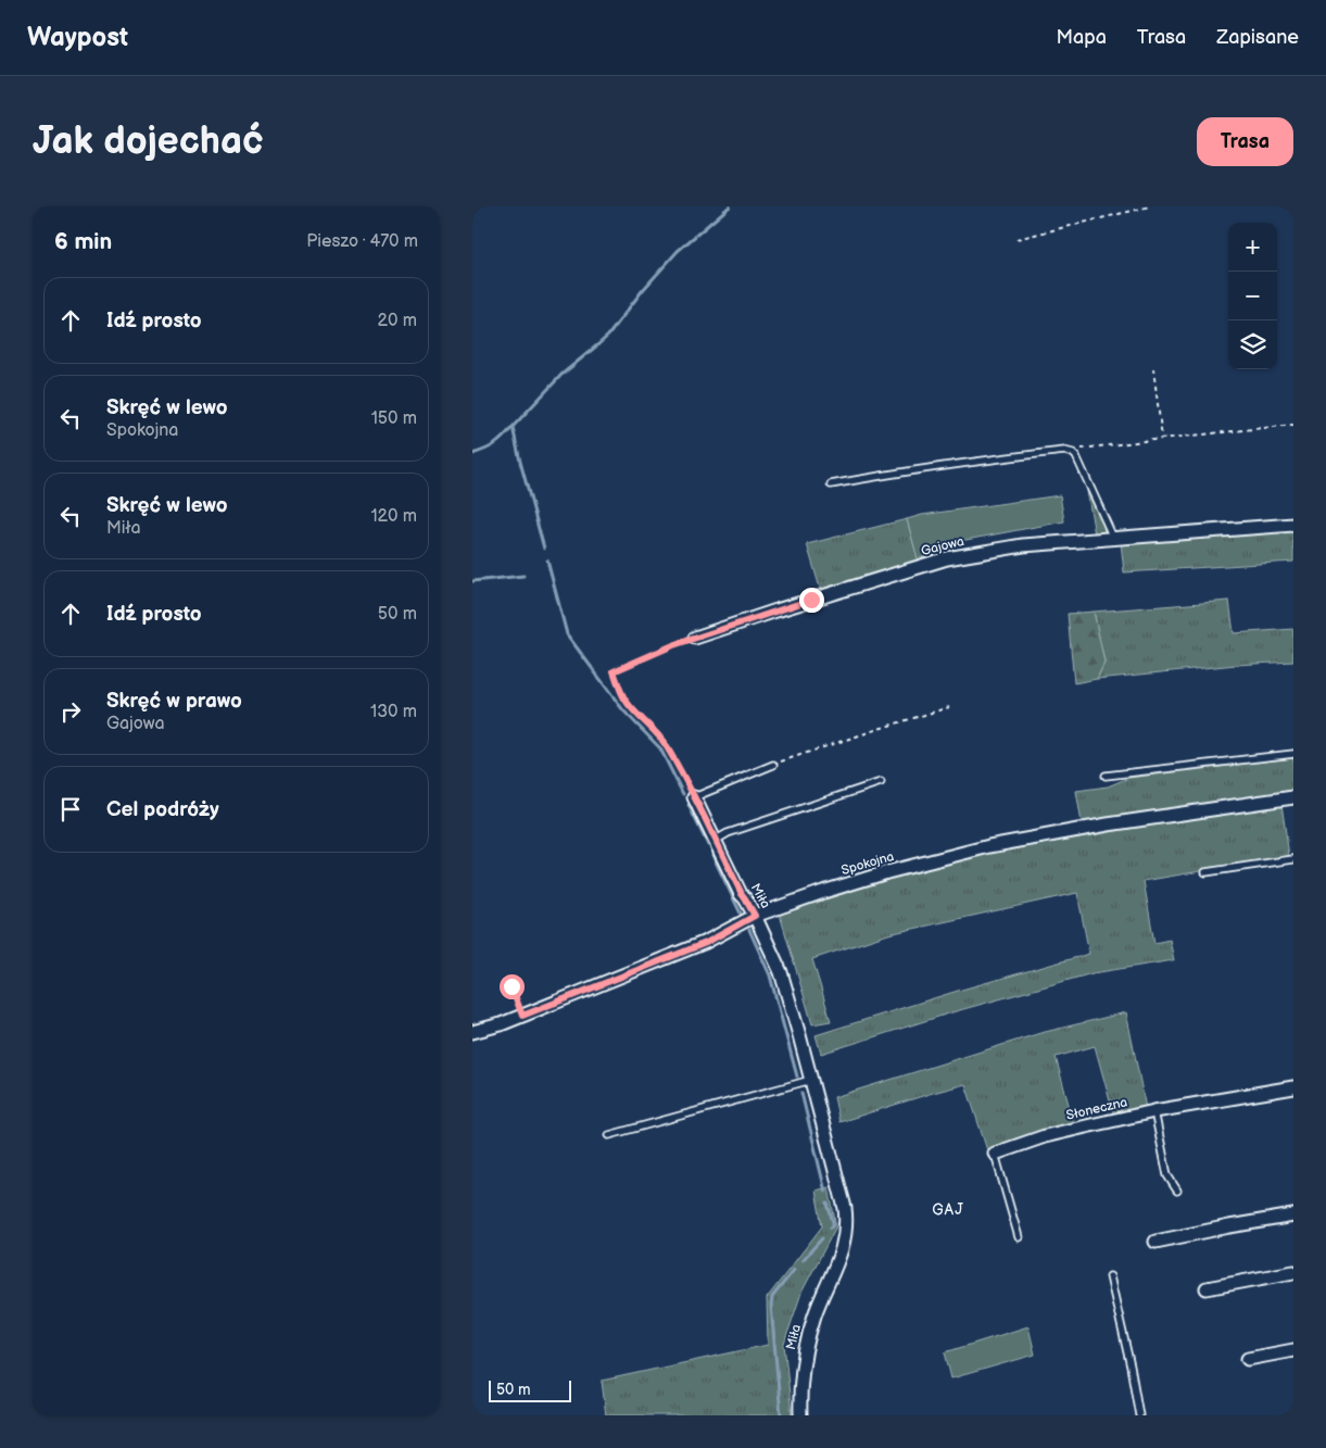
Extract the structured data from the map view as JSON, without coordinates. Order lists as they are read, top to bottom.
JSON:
{
  "streets": {
    "street": [
      "Gajowa",
      "Spokojna",
      "Miła",
      "Słoneczna"
    ]
  },
  "crossings": [
    ["Spokojna", "Miła"]
  ],
  "districts": ["GAJ"],
  "scale_bar": "50 m",
  "page": {
    "header": "Waypost",
    "nav": ["Mapa", "Trasa", "Zapisane"],
    "buttons": "Trasa",
    "title": "Jak dojechać",
    "heading": ["6 min", "Pieszo · 470 m"],
    "map_buttons": ["+", "−"],
    "list": [
      ["Idź prosto", "20 m"],
      ["Skręć w lewo", "Spokojna", "150 m"],
      ["Skręć w lewo", "Miła", "120 m"],
      ["Idź prosto", "50 m"],
      ["Skręć w prawo", "Gajowa", "130 m"],
      "Cel podróży"
    ],
    "scale": "50 m"
  }
}
